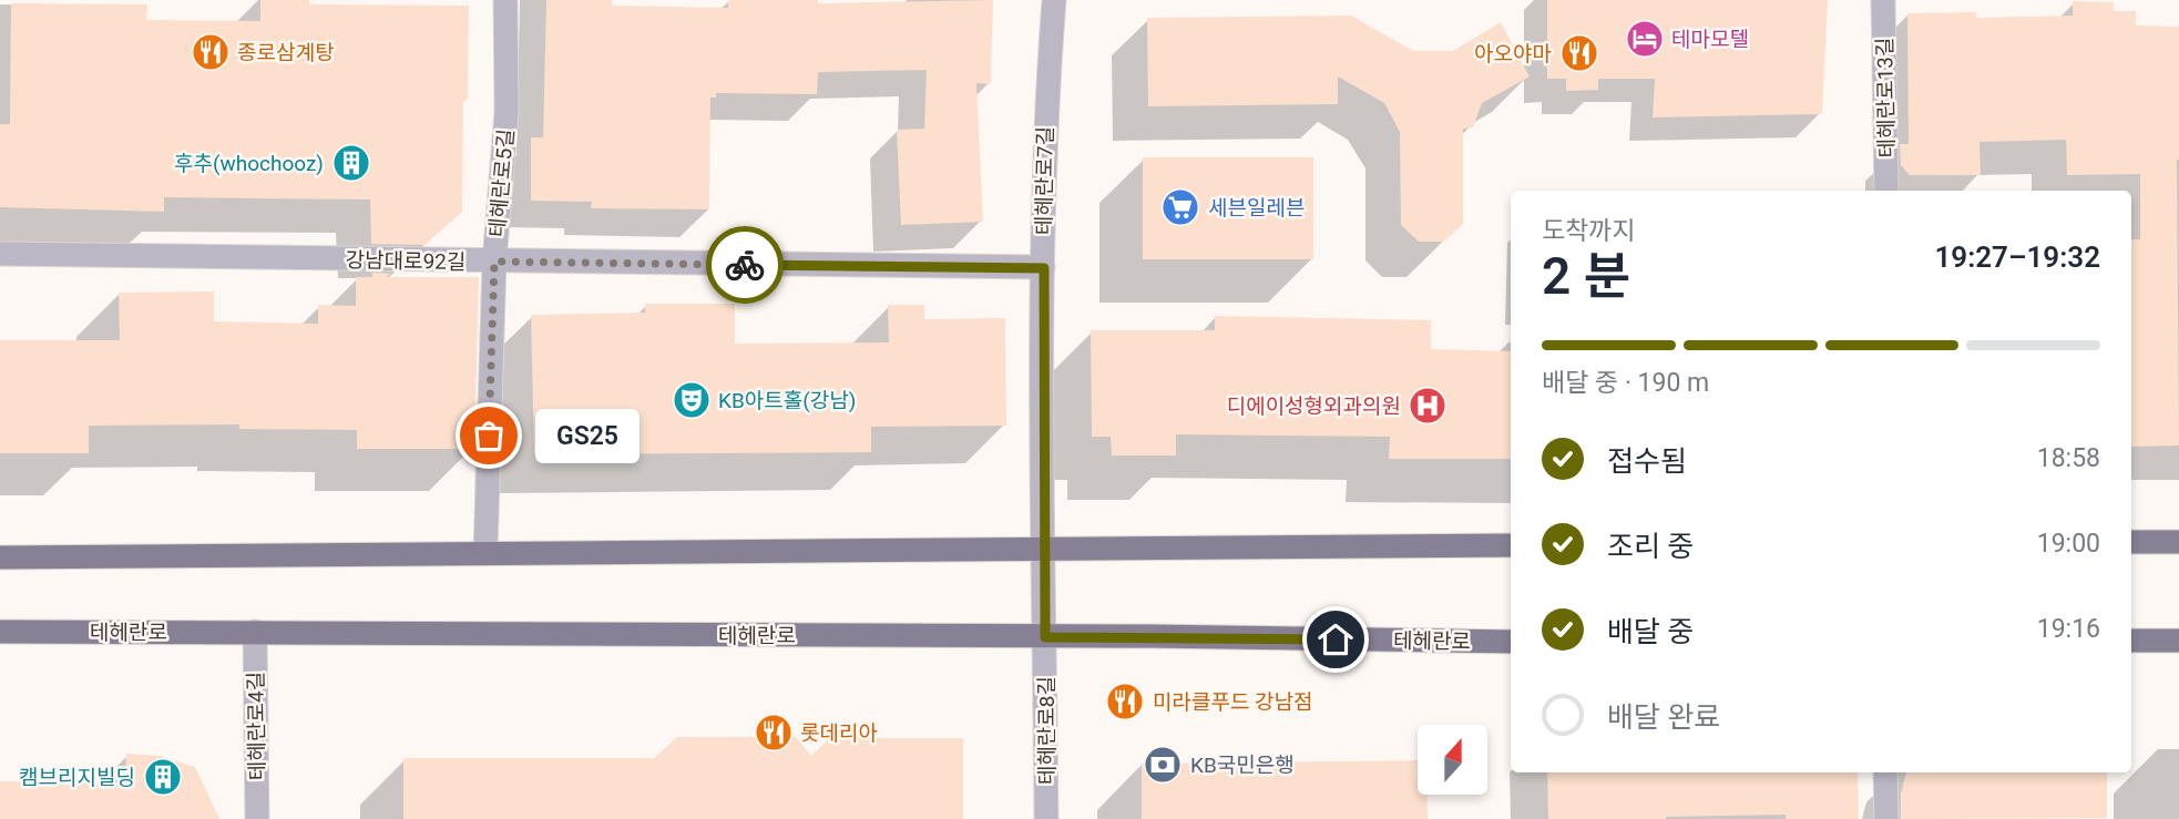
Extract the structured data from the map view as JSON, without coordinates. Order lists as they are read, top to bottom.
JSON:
{
  "streets": {
    "main road": ["테헤란로"],
    "street": [
      "테헤란로13길",
      "테헤란로7길",
      "테헤란로5길",
      "강남대로92길",
      "테헤란로4길",
      "테헤란로8길"
    ]
  },
  "crossings": [
    ["테헤란로7길", "강남대로92길"],
    ["테헤란로7길", "테헤란로8길"],
    ["테헤란로5길", "강남대로92길"],
    ["테헤란로", "테헤란로4길"],
    ["테헤란로", "테헤란로8길"]
  ],
  "places": {
    "hotel": ["테마모텔"],
    "restaurant": [
      "종로삼계탕",
      "아오야마",
      "미라클푸드 강남점",
      "롯데리아"
    ],
    "building": ["후추(whochooz)", "캠브리지빌딩"],
    "supermarket": ["세븐일레븐"],
    "theatre": ["KB아트홀(강남)"],
    "hospital": ["디에이성형외과의원"],
    "other": ["GS25"],
    "bank": ["KB국민은행"]
  },
  "north": "top",
  "page": {
    "heading": ["2 분", "도착까지", "19:27–19:32"],
    "bar": "배달 중 · 190 m",
    "bubble": "GS25",
    "list": [
      ["접수됨", "18:58"],
      ["조리 중", "19:00"],
      ["배달 중", "19:16"],
      "배달 완료"
    ]
  }
}
